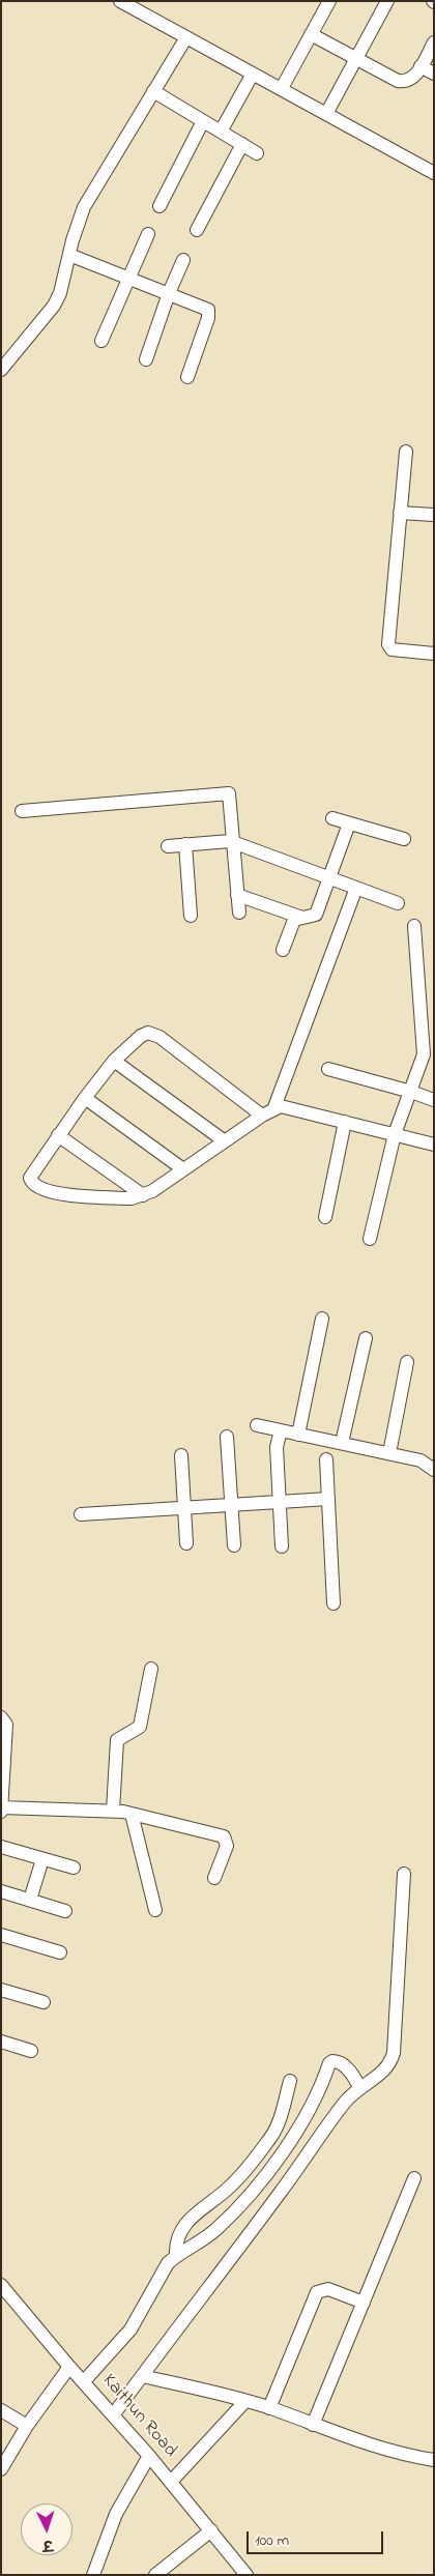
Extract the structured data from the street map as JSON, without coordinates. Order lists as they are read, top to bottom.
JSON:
{
  "streets": {
    "street": ["Kaithun Road"]
  },
  "scale_bar": "100 m",
  "north": "bottom"
}
